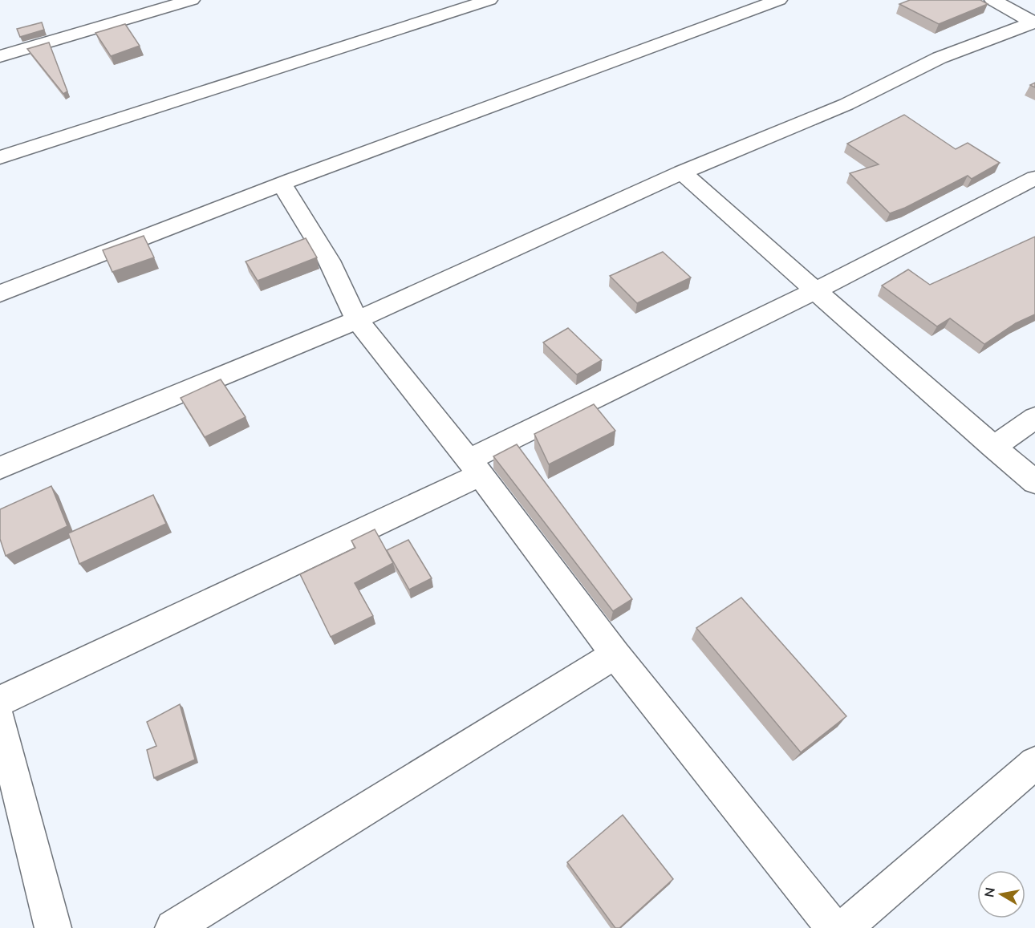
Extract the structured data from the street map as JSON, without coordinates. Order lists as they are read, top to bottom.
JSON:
{
  "north": "left"
}
